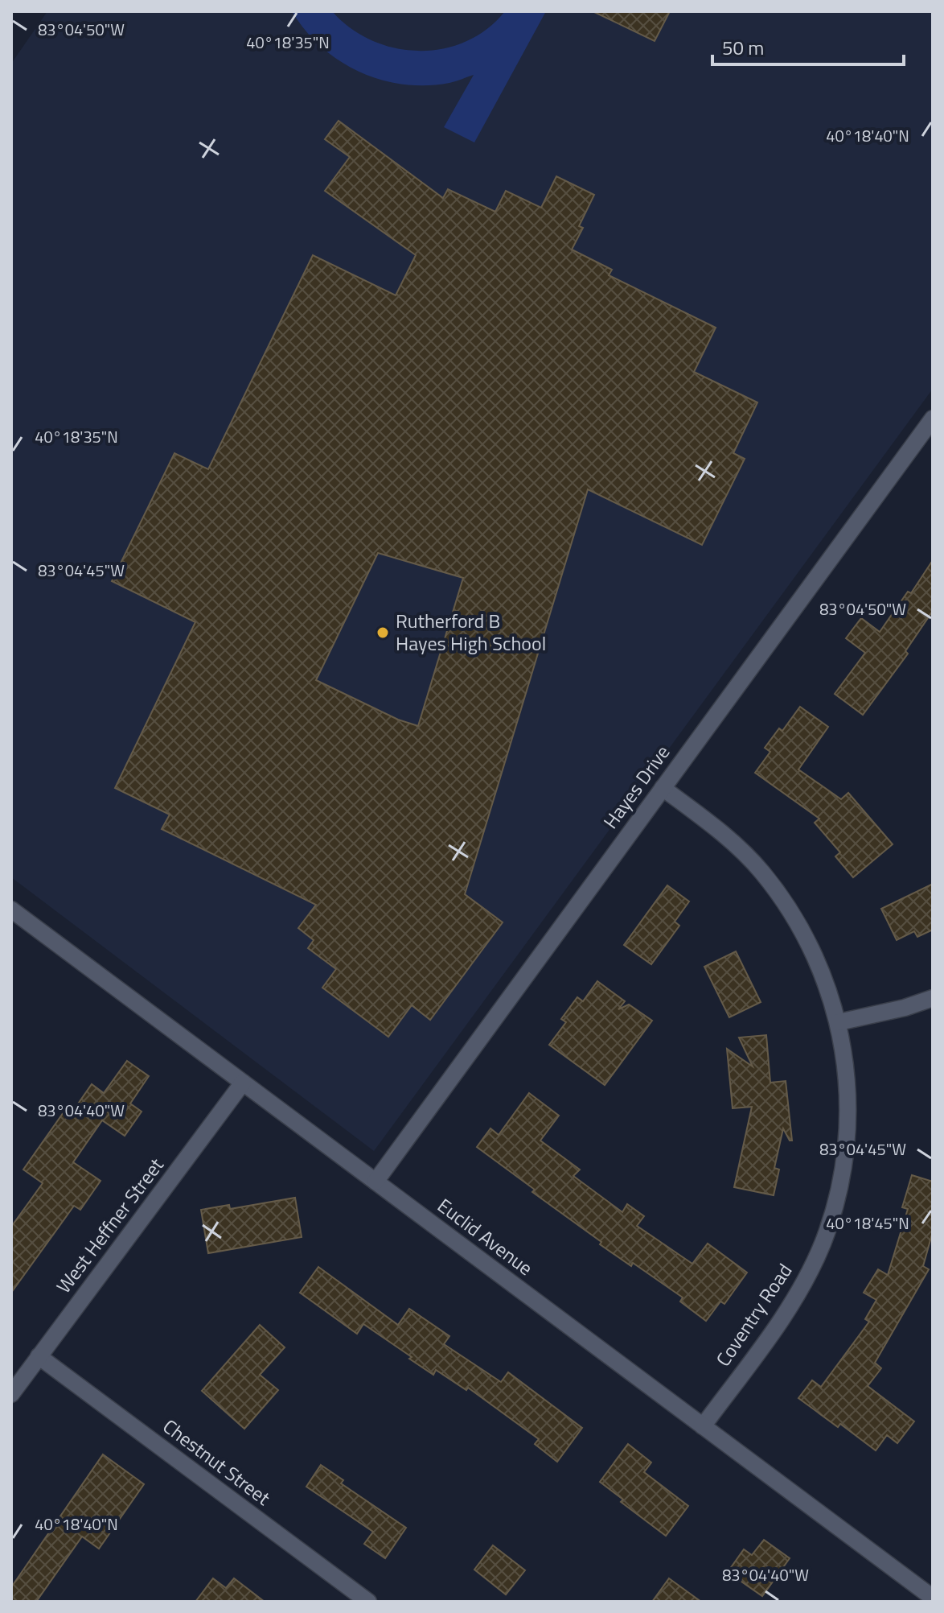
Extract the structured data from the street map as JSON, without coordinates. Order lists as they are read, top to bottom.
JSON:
{
  "streets": {
    "street": [
      "Hayes Drive",
      "West Heffner Street",
      "Euclid Avenue",
      "Coventry Road",
      "Chestnut Street"
    ]
  },
  "crossings": [
    ["Hayes Drive", "Euclid Avenue"],
    ["Hayes Drive", "Coventry Road"],
    ["West Heffner Street", "Euclid Avenue"],
    ["West Heffner Street", "Chestnut Street"],
    ["Euclid Avenue", "Coventry Road"]
  ],
  "places": ["Rutherford B Hayes High School"],
  "scale_bar": "50 m",
  "coordinates": [
    "83°04'50\"W",
    "40°18'35\"N",
    "40°18'40\"N",
    "83°04'45\"W",
    "83°04'40\"W",
    "40°18'45\"N"
  ]
}
